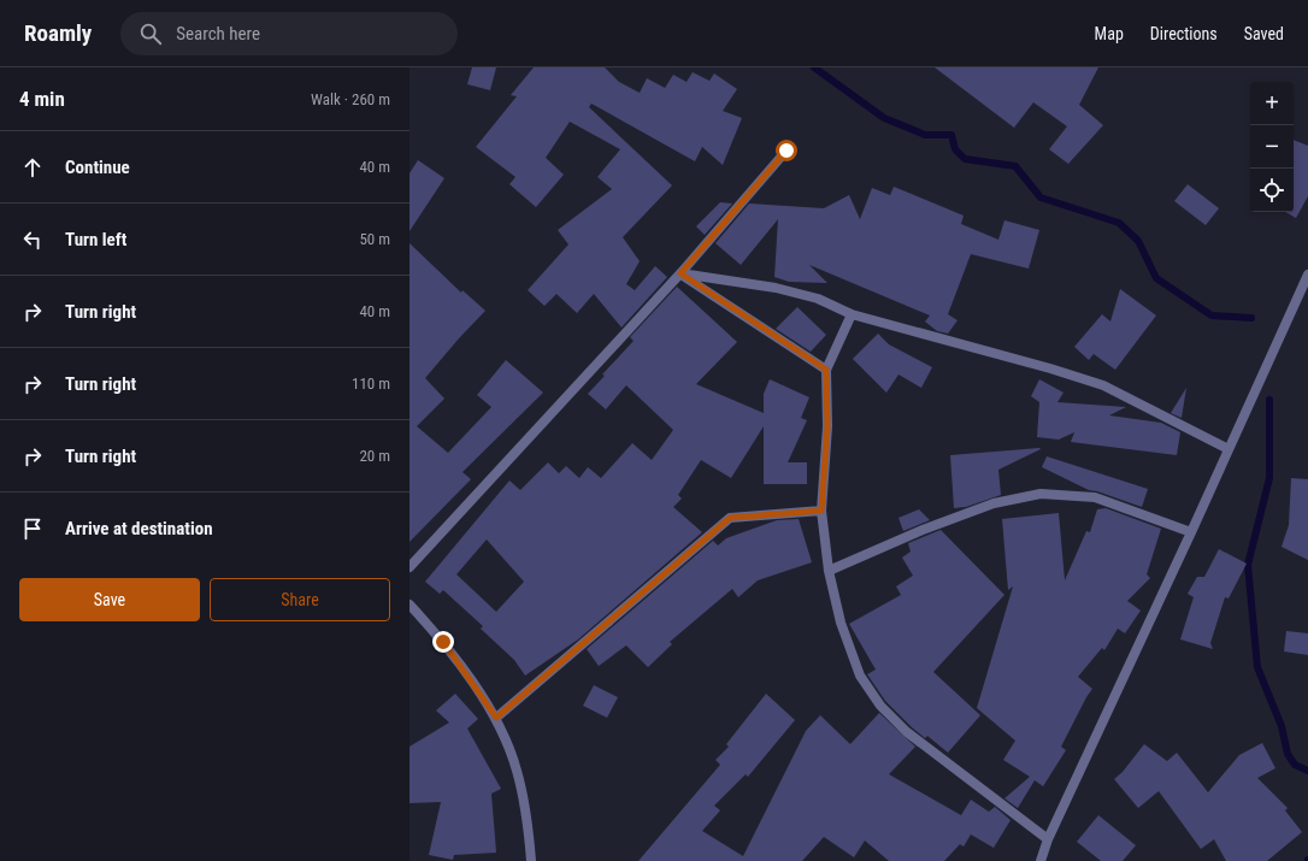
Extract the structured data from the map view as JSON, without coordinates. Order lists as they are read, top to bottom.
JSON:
{
  "page": {
    "header": "Roamly",
    "search": "Search here",
    "nav": ["Map", "Directions", "Saved"],
    "heading": ["4 min", "Walk · 260 m"],
    "map_buttons": ["+", "−"],
    "list": [
      ["Continue", "40 m"],
      ["Turn left", "50 m"],
      ["Turn right", "40 m"],
      ["Turn right", "110 m"],
      ["Turn right", "20 m"],
      "Arrive at destination"
    ],
    "buttons": ["Save", "Share"]
  }
}
